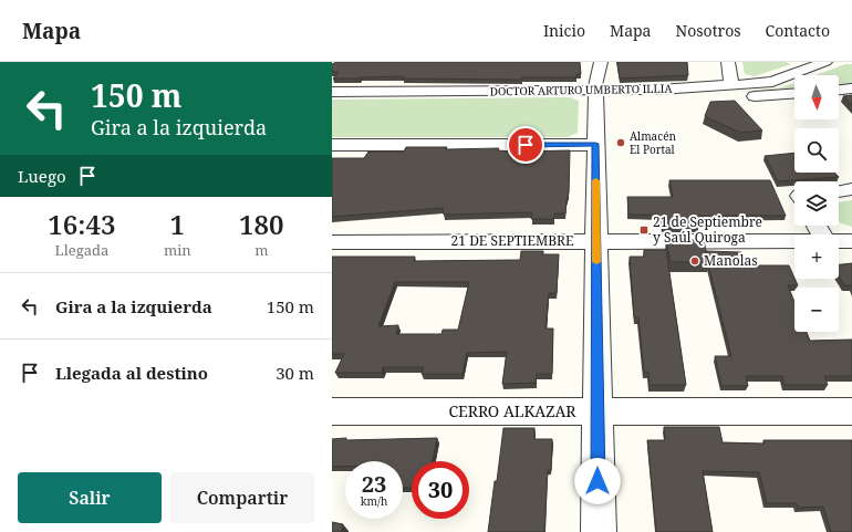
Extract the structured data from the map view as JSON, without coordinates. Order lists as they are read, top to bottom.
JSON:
{
  "streets": {
    "street": ["DOCTOR ARTURO UMBERTO ILLIA", "21 DE SEPTIEMBRE", "CERRO ALKAZAR"]
  },
  "places": {
    "other": ["Almacén El Portal", "Manolas"],
    "transit": ["21 de Septiembre y Saúl Quiroga"]
  },
  "north": "bottom",
  "page": {
    "header": "Mapa",
    "nav": [
      "Inicio",
      "Mapa",
      "Nosotros",
      "Contacto"
    ],
    "turn": ["150 m", "Gira a la izquierda"],
    "map_buttons": ["+", "−"],
    "then": "Luego",
    "eta": [
      "16:43",
      "Llegada",
      "1",
      "min",
      "180",
      "m"
    ],
    "list": [
      {
        "name": "Gira a la izquierda",
        "value": "150 m"
      },
      {
        "name": "Llegada al destino",
        "value": "30 m"
      }
    ],
    "speed": "23 km/h",
    "limit": "30",
    "buttons": ["Salir", "Compartir"]
  }
}
